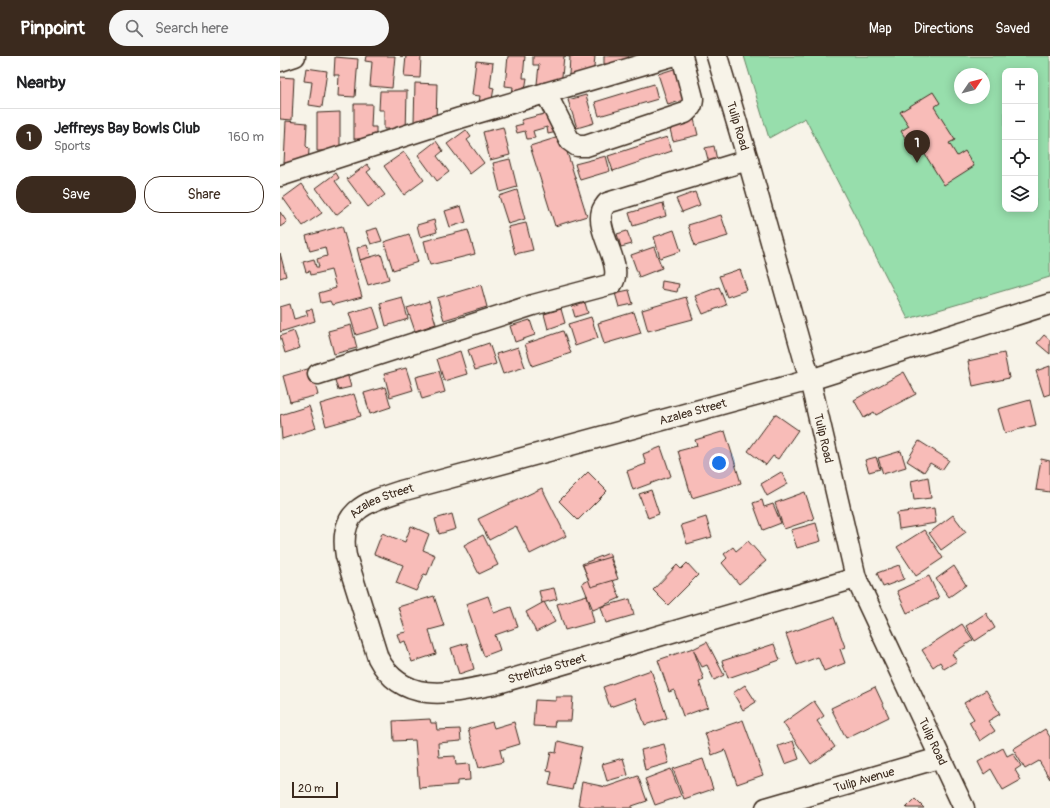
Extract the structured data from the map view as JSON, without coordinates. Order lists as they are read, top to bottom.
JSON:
{
  "streets": {
    "street": [
      "Tulip Road",
      "Azalea Street",
      "Strelitzia Street",
      "Tulip Avenue"
    ]
  },
  "crossings": [
    ["Tulip Road", "Azalea Street"],
    ["Tulip Road", "Strelitzia Street"],
    ["Tulip Road", "Tulip Avenue"],
    ["Azalea Street", "Strelitzia Street"]
  ],
  "scale_bar": "20 m",
  "north": "top right",
  "page": {
    "header": "Pinpoint",
    "search": "Search here",
    "nav": ["Map", "Directions", "Saved"],
    "heading": "Nearby",
    "map_buttons": ["+", "−"],
    "list": [
      {
        "mark": "1",
        "name": "Jeffreys Bay Bowls Club",
        "note": "Sports",
        "value": "160 m"
      }
    ],
    "pins": "1",
    "buttons": ["Save", "Share"],
    "scale": "20 m"
  }
}
